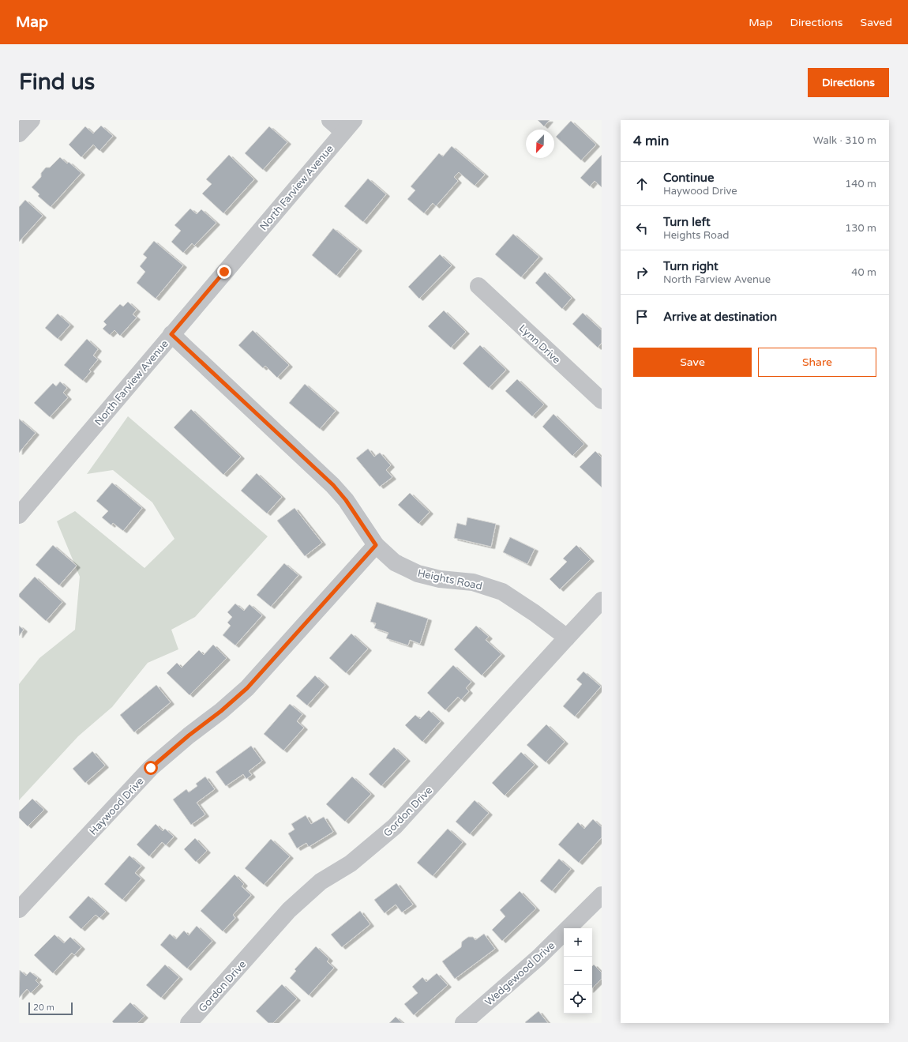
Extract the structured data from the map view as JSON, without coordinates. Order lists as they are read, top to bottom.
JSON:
{
  "streets": {
    "street": [
      "North Farview Avenue",
      "Lynn Drive",
      "Heights Road",
      "Haywood Drive",
      "Gordon Drive",
      "Wedgewood Drive"
    ]
  },
  "crossings": [
    ["North Farview Avenue", "Heights Road"],
    ["Heights Road", "Haywood Drive"],
    ["Heights Road", "Gordon Drive"]
  ],
  "scale_bar": "20 m",
  "north": "bottom left",
  "page": {
    "header": "Map",
    "nav": ["Map", "Directions", "Saved"],
    "buttons": [
      "Directions",
      ["Save", "Share"]
    ],
    "title": "Find us",
    "heading": ["4 min", "Walk · 310 m"],
    "list": [
      ["Continue", "Haywood Drive", "140 m"],
      ["Turn left", "Heights Road", "130 m"],
      ["Turn right", "North Farview Avenue", "40 m"],
      "Arrive at destination"
    ],
    "map_buttons": ["+", "−"],
    "scale": "20 m"
  }
}
